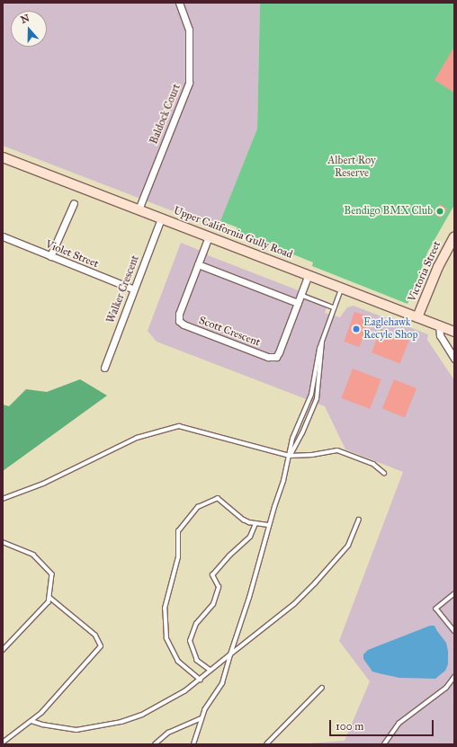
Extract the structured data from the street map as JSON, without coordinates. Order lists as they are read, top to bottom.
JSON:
{
  "streets": {
    "street": [
      "Baldock Court",
      "Upper California Gully Road",
      "Violet Street",
      "Victoria Street",
      "Walker Crescent",
      "Scott Crescent"
    ]
  },
  "crossings": [
    ["Baldock Court", "Upper California Gully Road"],
    ["Upper California Gully Road", "Victoria Street"],
    ["Upper California Gully Road", "Walker Crescent"],
    ["Upper California Gully Road", "Scott Crescent"],
    ["Violet Street", "Walker Crescent"]
  ],
  "parks": ["Albert Roy Reserve"],
  "places": ["Bendigo BMX Club", "Eaglehawk Recyle Shop"],
  "scale_bar": "100 m",
  "north": "top"
}
